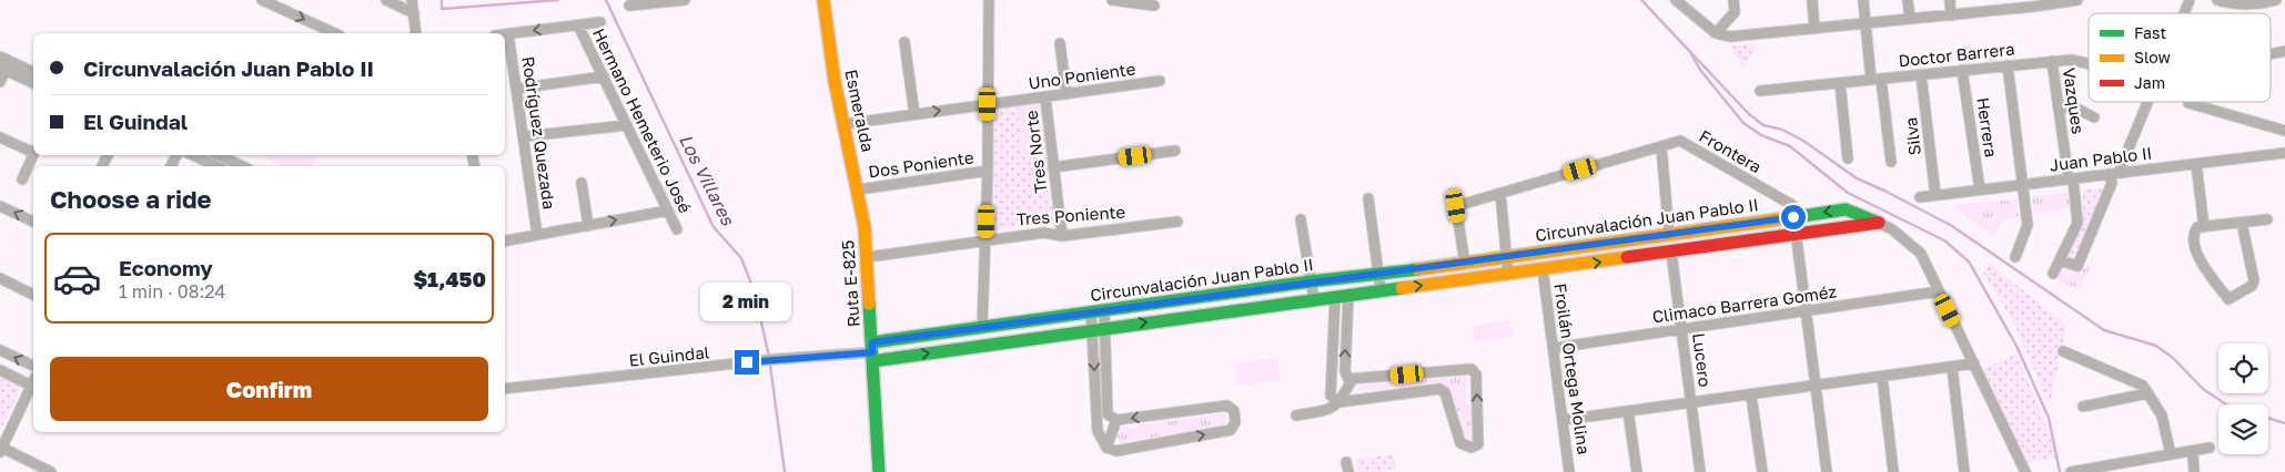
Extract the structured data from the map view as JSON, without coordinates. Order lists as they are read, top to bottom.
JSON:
{
  "streets": {
    "street": [
      "Doctor Barrera",
      "Uno Poniente",
      "Vazques",
      "Esmeralda",
      "Hermano Hemeterio José",
      "Herrera",
      "Rodríguez Quezada",
      "Silva",
      "Tres Norte",
      "Frontera",
      "Juan Pablo II",
      "Dos Poniente",
      "Tres Poniente",
      "Circunvalación Juan Pablo II",
      "Ruta E-825",
      "Climaco Barrera Goméz",
      "El Guindal",
      "Lucero",
      "Froilán Ortega Molina"
    ]
  },
  "crossings": [
    ["Doctor Barrera", "Vazques"],
    ["Doctor Barrera", "Herrera"],
    ["Doctor Barrera", "Silva"],
    ["Uno Poniente", "Esmeralda"],
    ["Uno Poniente", "Tres Norte"],
    ["Vazques", "Juan Pablo II"],
    ["Esmeralda", "Dos Poniente"],
    ["Esmeralda", "Ruta E-825"],
    ["Herrera", "Juan Pablo II"],
    ["Silva", "Juan Pablo II"],
    ["Tres Norte", "Tres Poniente"],
    ["Frontera", "Circunvalación Juan Pablo II"],
    ["Tres Poniente", "Ruta E-825"],
    ["Circunvalación Juan Pablo II", "Ruta E-825"],
    ["Circunvalación Juan Pablo II", "El Guindal"],
    ["Circunvalación Juan Pablo II", "Lucero"],
    ["Circunvalación Juan Pablo II", "Froilán Ortega Molina"],
    ["Ruta E-825", "El Guindal"],
    ["Climaco Barrera Goméz", "Lucero"],
    ["Climaco Barrera Goméz", "Froilán Ortega Molina"]
  ],
  "water": ["Los Villares"],
  "legend": ["Fast", "Slow", "Jam"],
  "page": {
    "banner": ["Circunvalación Juan Pablo II", "El Guindal"],
    "heading": "Choose a ride",
    "list": [
      {
        "name": "Economy",
        "note": "1 min · 08:24",
        "value": "$1,450"
      }
    ],
    "bubble": "2 min",
    "buttons": "Confirm"
  }
}
